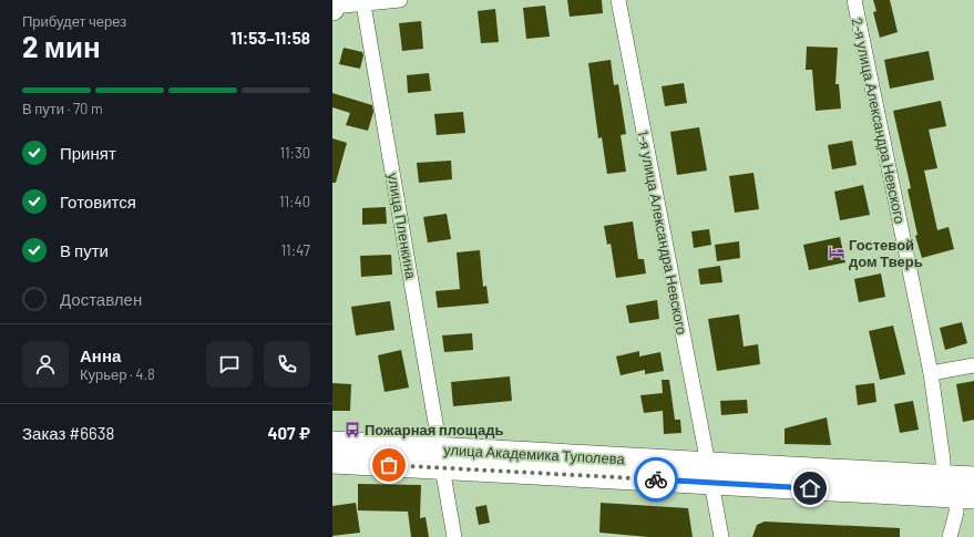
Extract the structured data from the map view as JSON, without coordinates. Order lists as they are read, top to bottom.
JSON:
{
  "streets": {
    "main road": ["улица Академика Туполева"],
    "street": ["2-я улица Александра Невского", "улица Пленкина", "1-я улица Александра Невского"]
  },
  "crossings": [
    ["улица Пленкина", "улица Академика Туполева"],
    ["1-я улица Александра Невского", "улица Академика Туполева"]
  ],
  "places": {
    "hotel": ["Гостевой дом Тверь"],
    "bus stop": ["Пожарная площадь"]
  },
  "page": {
    "heading": ["2 мин", "Прибудет через", "11:53–11:58"],
    "panel": [
      "Анна",
      "Курьер · 4.8",
      "Заказ #6638",
      "407 ₽"
    ],
    "bar": "В пути · 70 m",
    "list": [
      ["Принят", "11:30"],
      ["Готовится", "11:40"],
      ["В пути", "11:47"],
      "Доставлен"
    ]
  }
}
